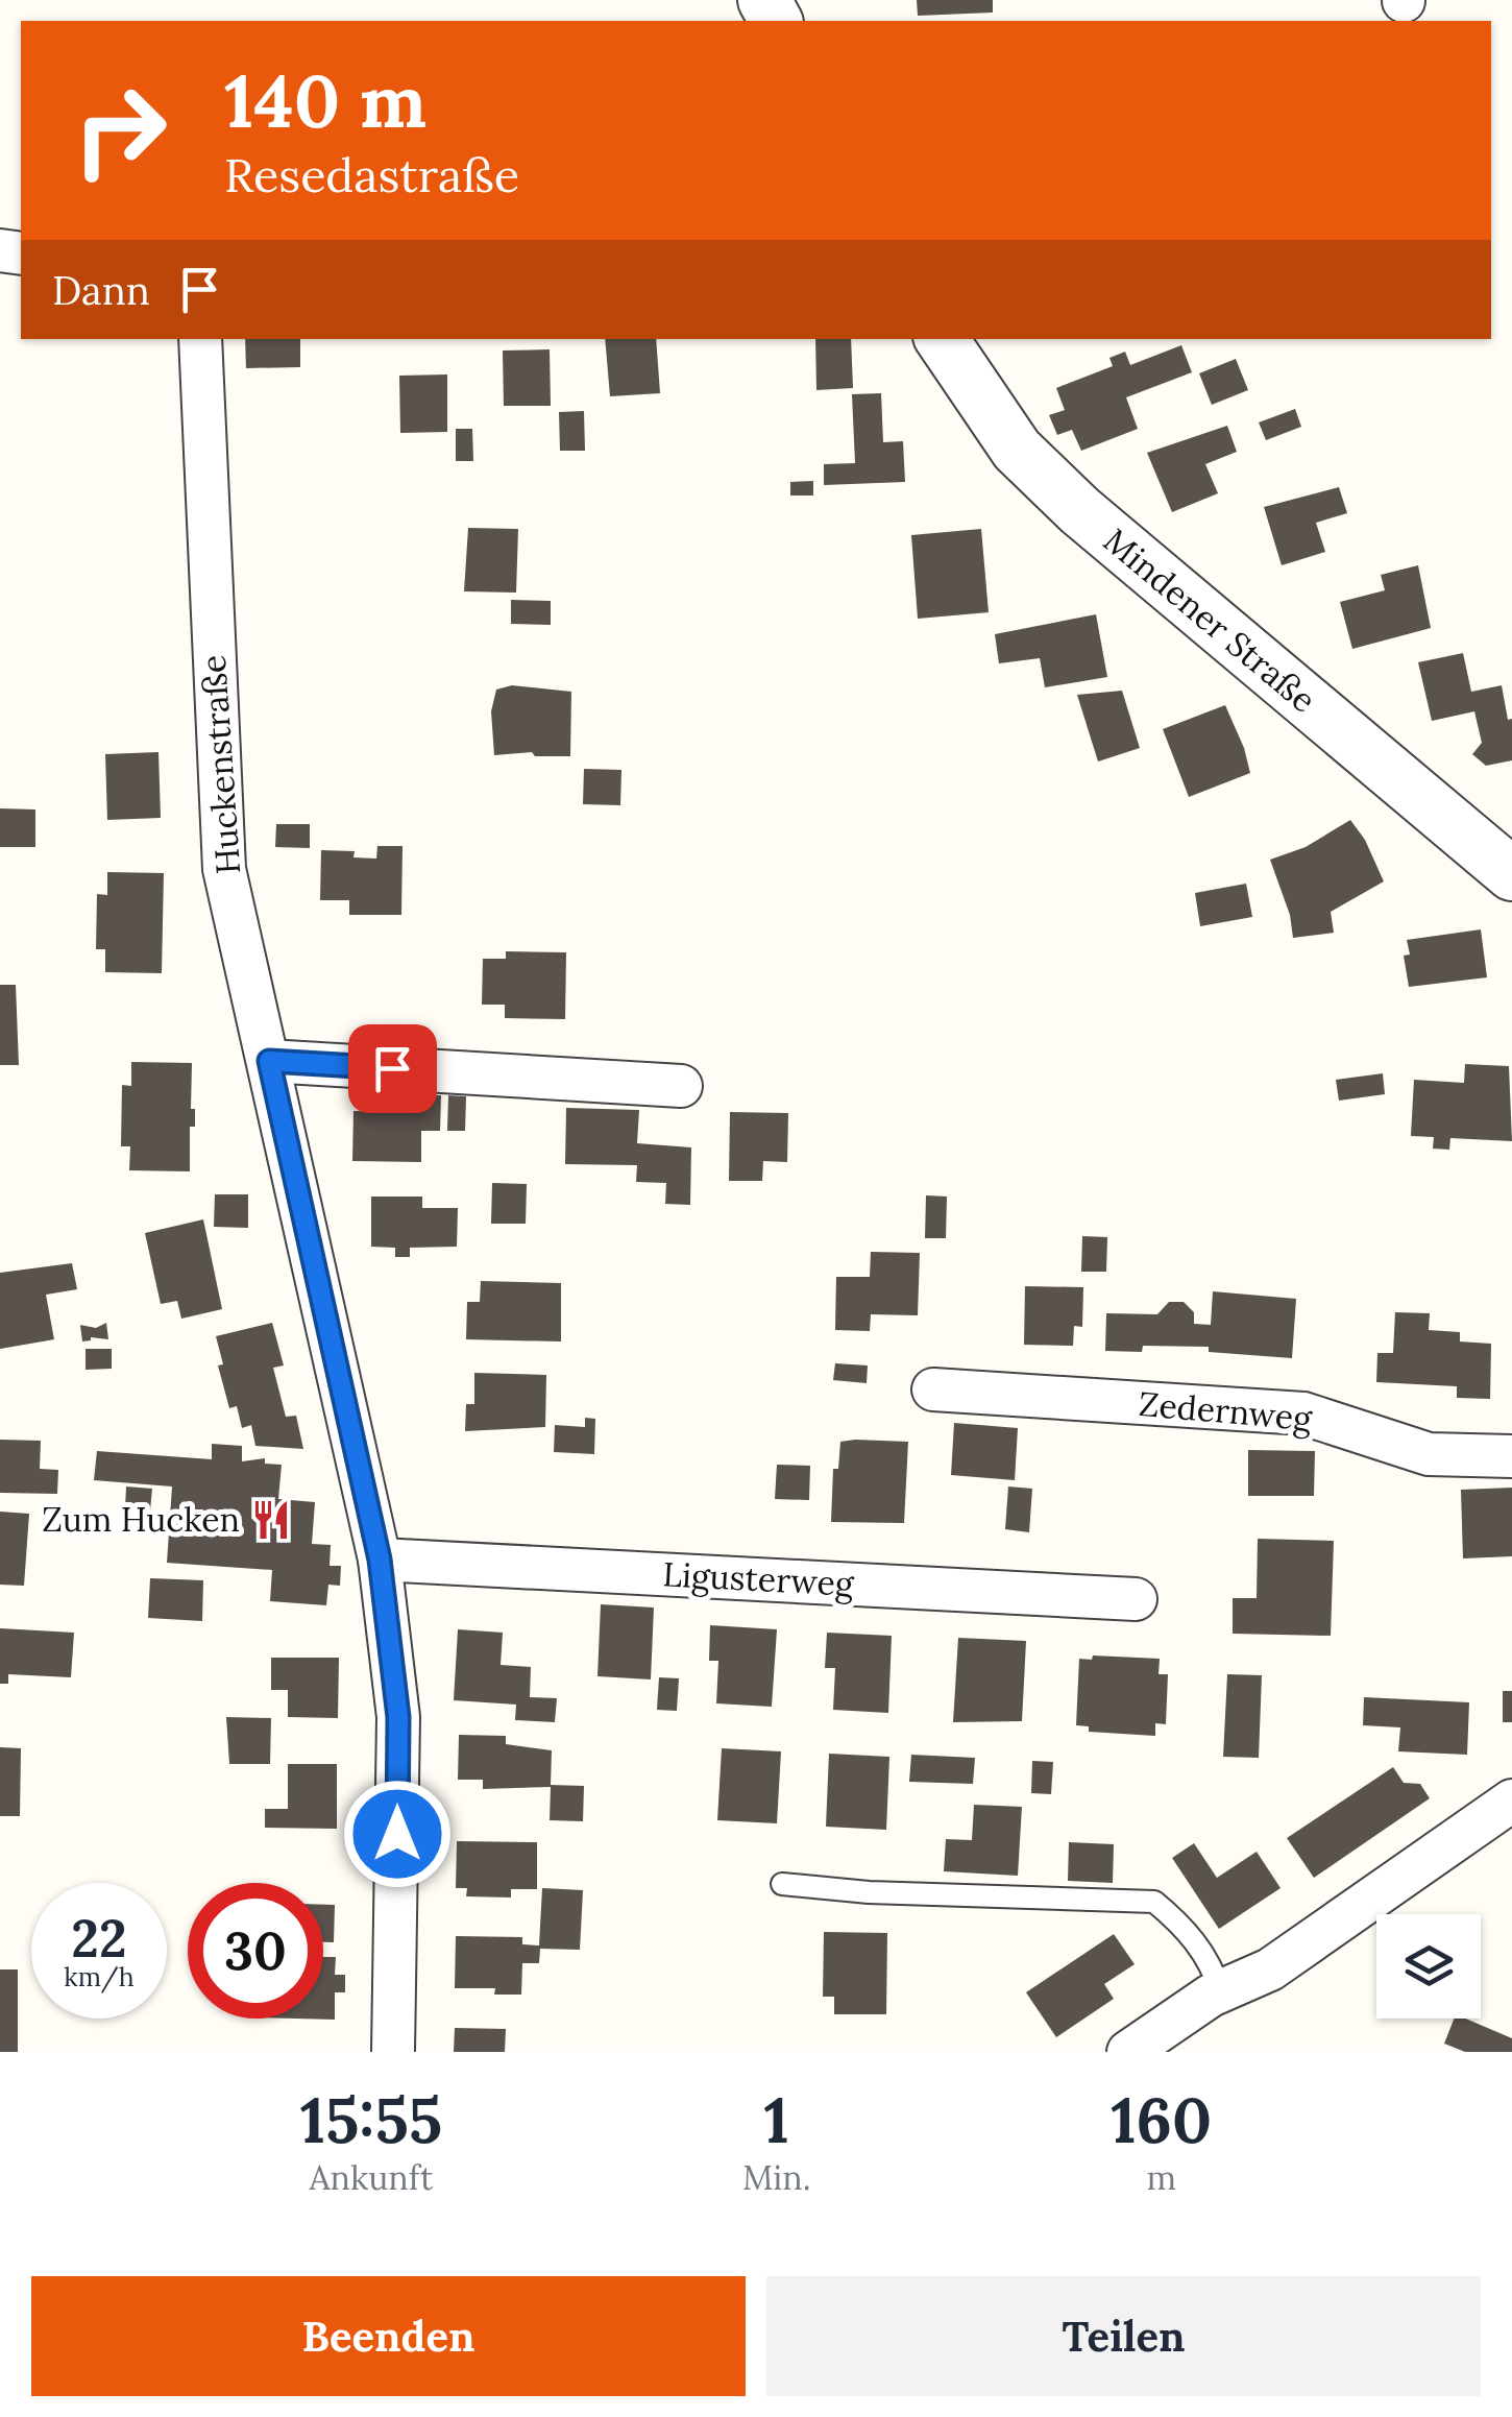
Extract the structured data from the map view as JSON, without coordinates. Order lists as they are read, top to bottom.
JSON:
{
  "streets": {
    "street": [
      "Mindener Straße",
      "Huckenstraße",
      "Zedernweg",
      "Ligusterweg"
    ]
  },
  "crossings": [
    ["Huckenstraße", "Ligusterweg"]
  ],
  "places": {
    "restaurant": ["Zum Hucken"]
  },
  "page": {
    "turn": ["140 m", "Resedastraße"],
    "then": "Dann",
    "speed": "22 km/h",
    "limit": "30",
    "eta": [
      "15:55",
      "Ankunft",
      "1",
      "Min.",
      "160",
      "m"
    ],
    "buttons": ["Beenden", "Teilen"]
  }
}
